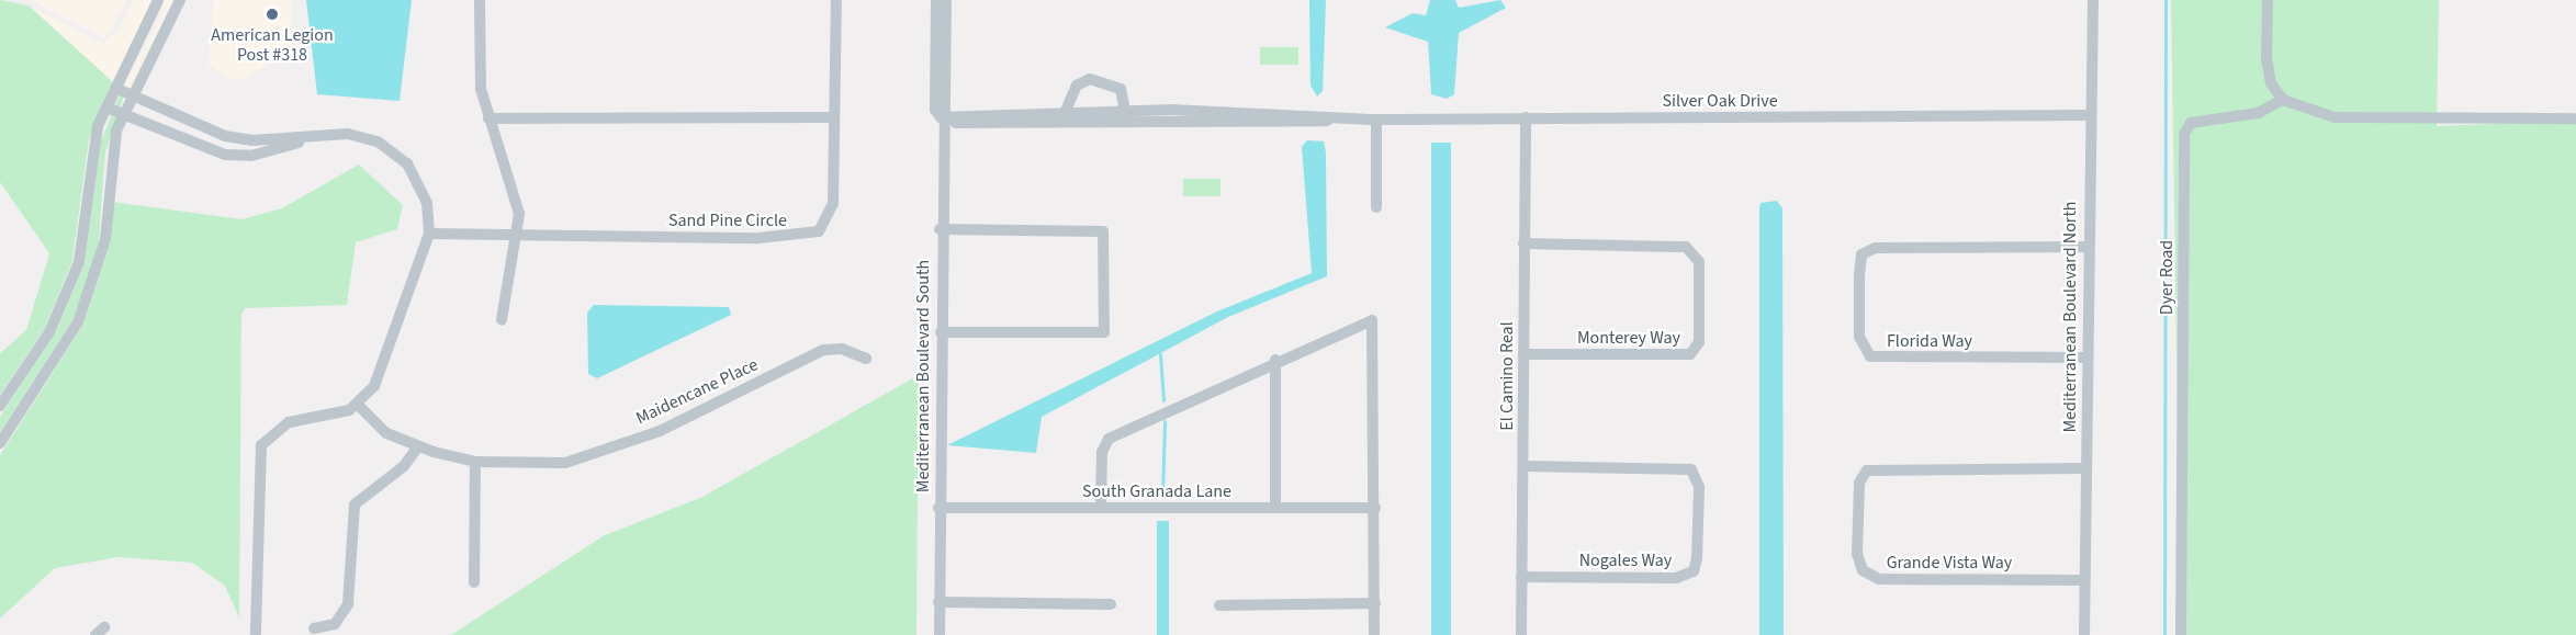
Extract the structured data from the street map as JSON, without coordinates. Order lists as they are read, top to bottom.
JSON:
{
  "streets": {
    "street": [
      "Silver Oak Drive",
      "Sand Pine Circle",
      "Dyer Road",
      "Mediterranean Boulevard North",
      "Monterey Way",
      "Florida Way",
      "Mediterranean Boulevard South",
      "El Camino Real",
      "Maidencane Place",
      "South Granada Lane",
      "Nogales Way",
      "Grande Vista Way"
    ]
  },
  "crossings": [
    ["Silver Oak Drive", "Mediterranean Boulevard North"],
    ["Silver Oak Drive", "Mediterranean Boulevard South"],
    ["Silver Oak Drive", "El Camino Real"],
    ["Mediterranean Boulevard North", "Florida Way"],
    ["Mediterranean Boulevard North", "Grande Vista Way"],
    ["Monterey Way", "El Camino Real"],
    ["Mediterranean Boulevard South", "South Granada Lane"],
    ["El Camino Real", "Nogales Way"]
  ],
  "places": ["American Legion Post #318"]
}
